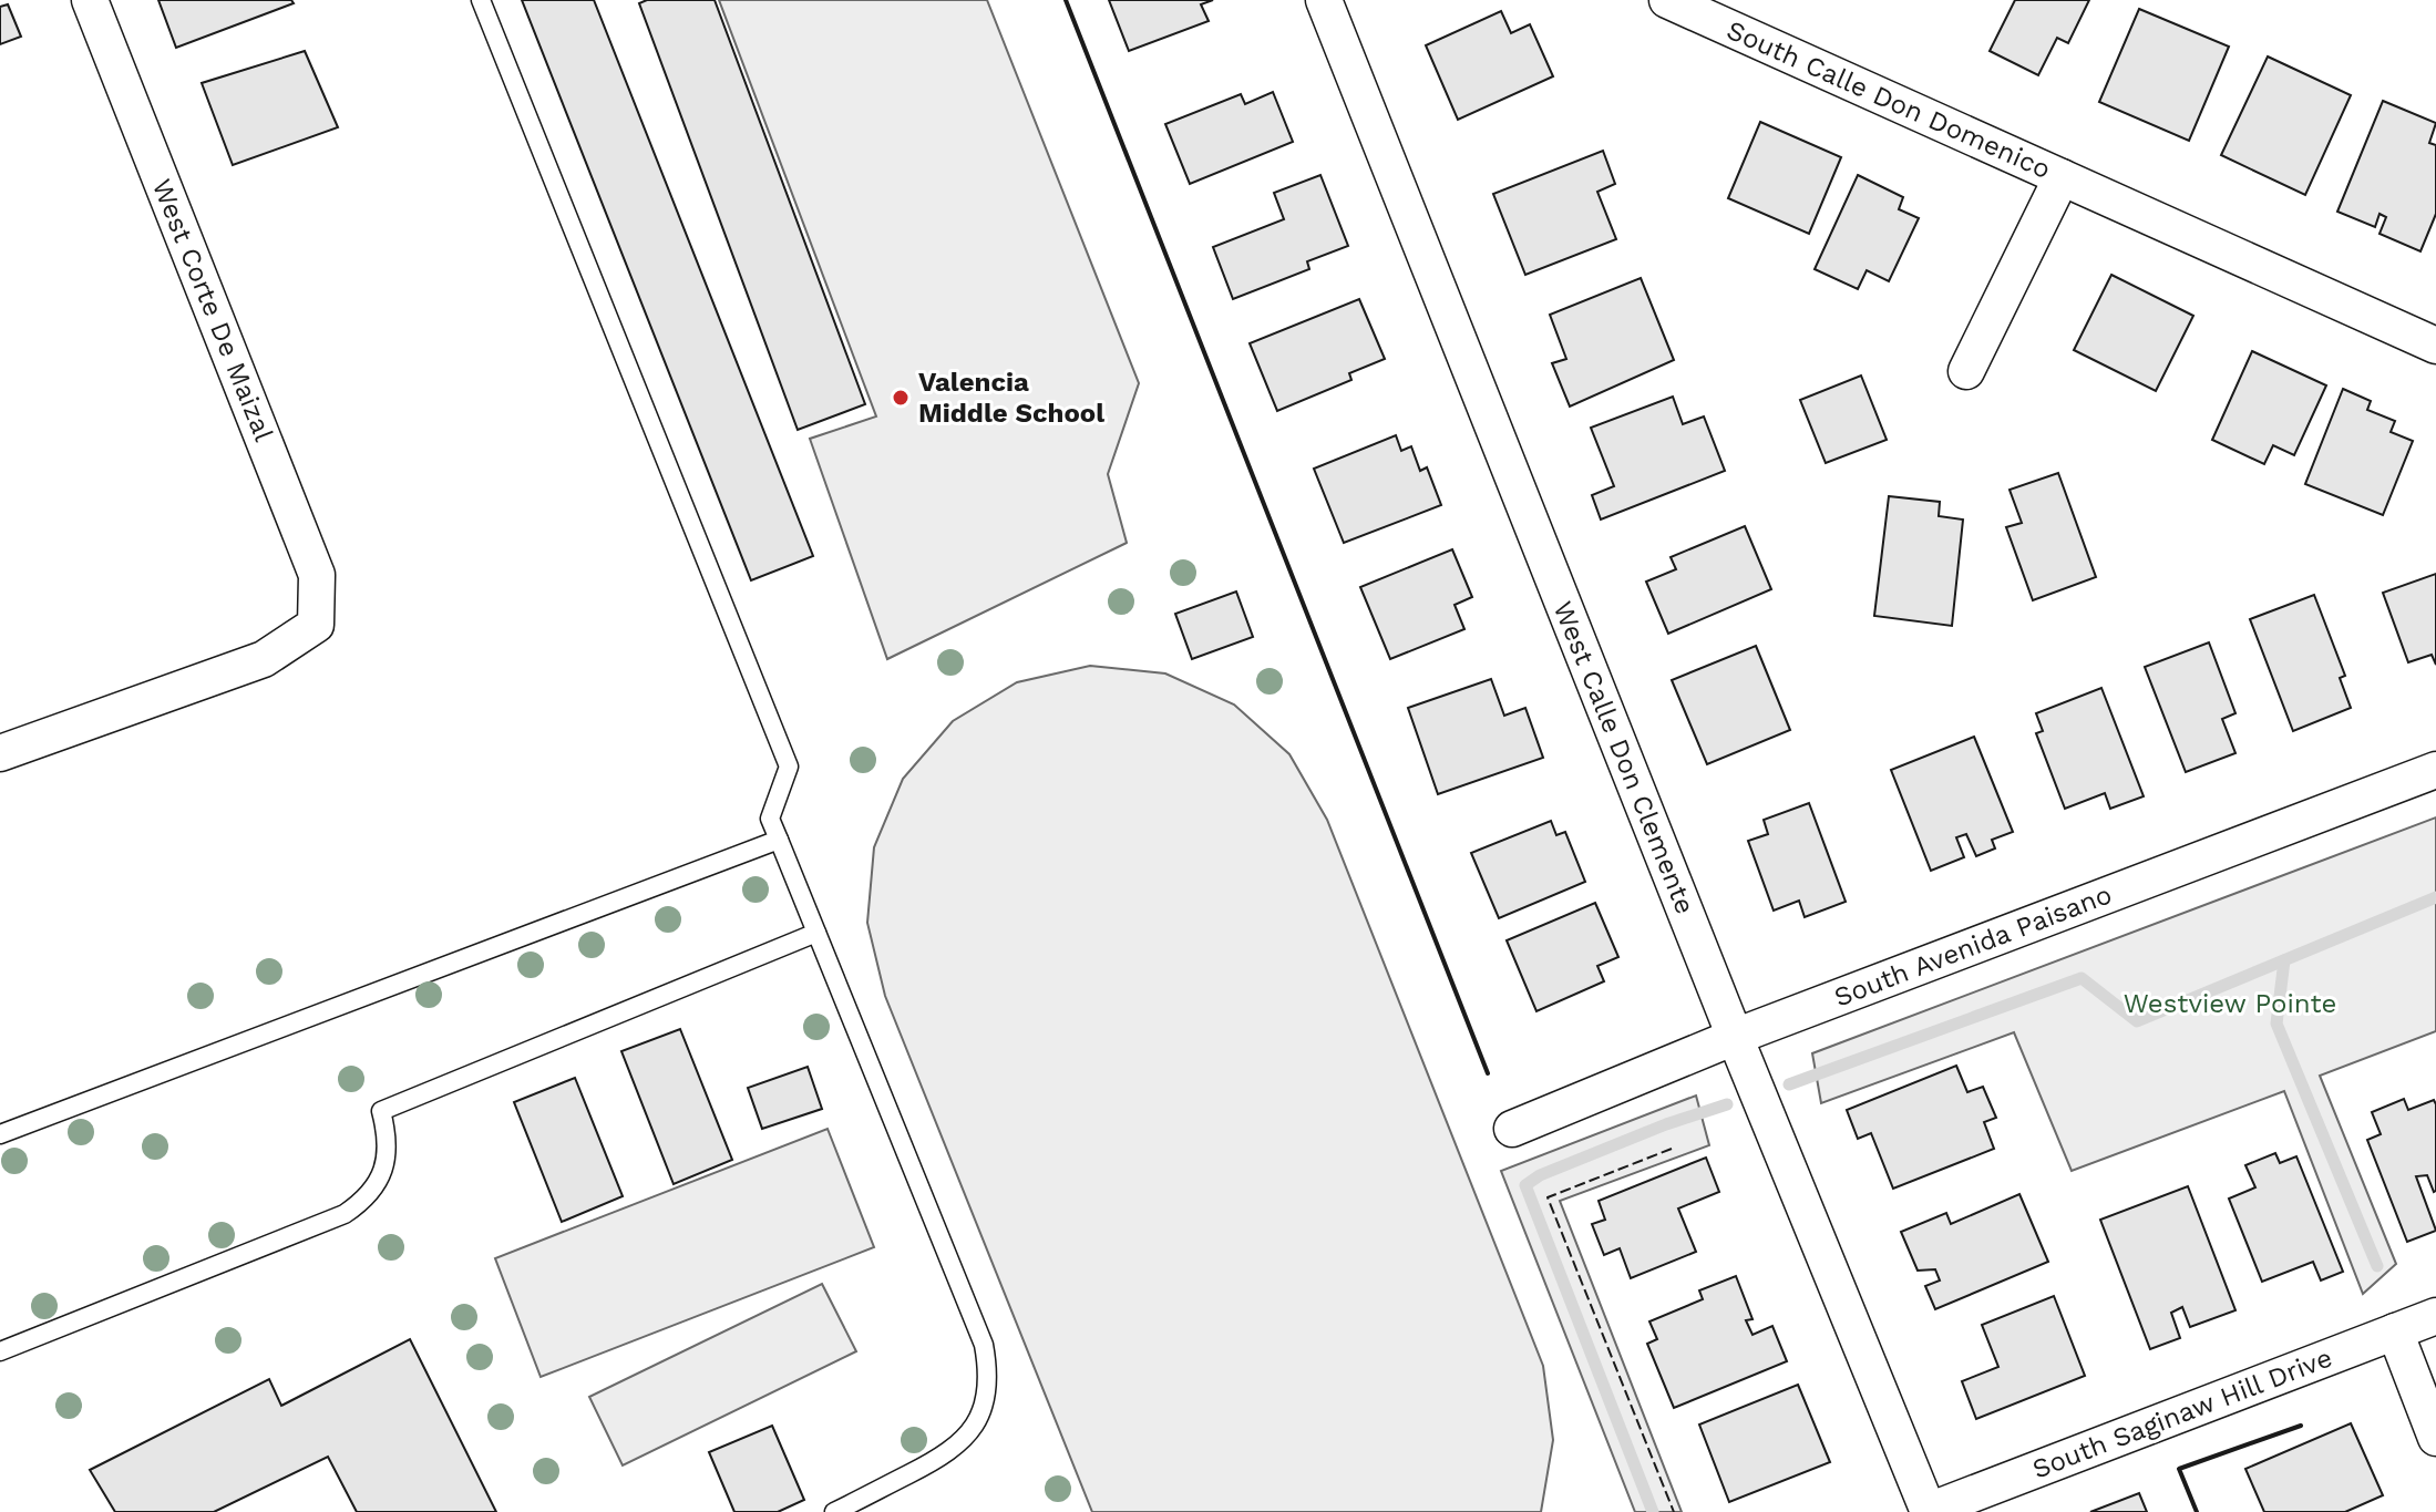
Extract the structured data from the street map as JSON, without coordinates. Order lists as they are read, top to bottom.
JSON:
{
  "streets": {
    "street": [
      "South Calle Don Domenico",
      "West Corte De Maizal",
      "West Calle Don Clemente",
      "South Avenida Paisano",
      "South Saginaw Hill Drive"
    ]
  },
  "crossings": [
    ["West Calle Don Clemente", "South Avenida Paisano"],
    ["West Calle Don Clemente", "South Saginaw Hill Drive"]
  ],
  "parks": ["Westview Pointe"],
  "places": ["Valencia Middle School"]
}
